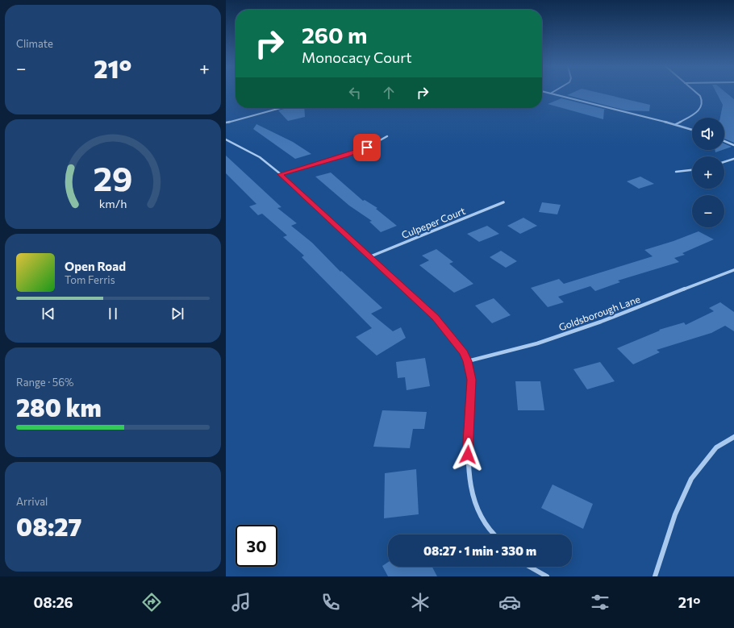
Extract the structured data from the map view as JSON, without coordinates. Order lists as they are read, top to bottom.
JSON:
{
  "streets": {
    "street": ["Culpeper Court", "Goldsborough Lane"]
  },
  "page": {
    "tile": [
      "Climate",
      ["Range · 56%", "280 km"],
      ["Arrival", "08:27"]
    ],
    "turn": ["260 m", "Monocacy Court"],
    "heat": ["−", "21°", "+"],
    "map_buttons": ["+", "−"],
    "song": ["Open Road", "Tom Ferris"],
    "limit": "30",
    "trip": "08:27 · 1 min · 330 m",
    "tabs": ["08:26", "21°"],
    "gauge": ["29", "km/h"]
  }
}
